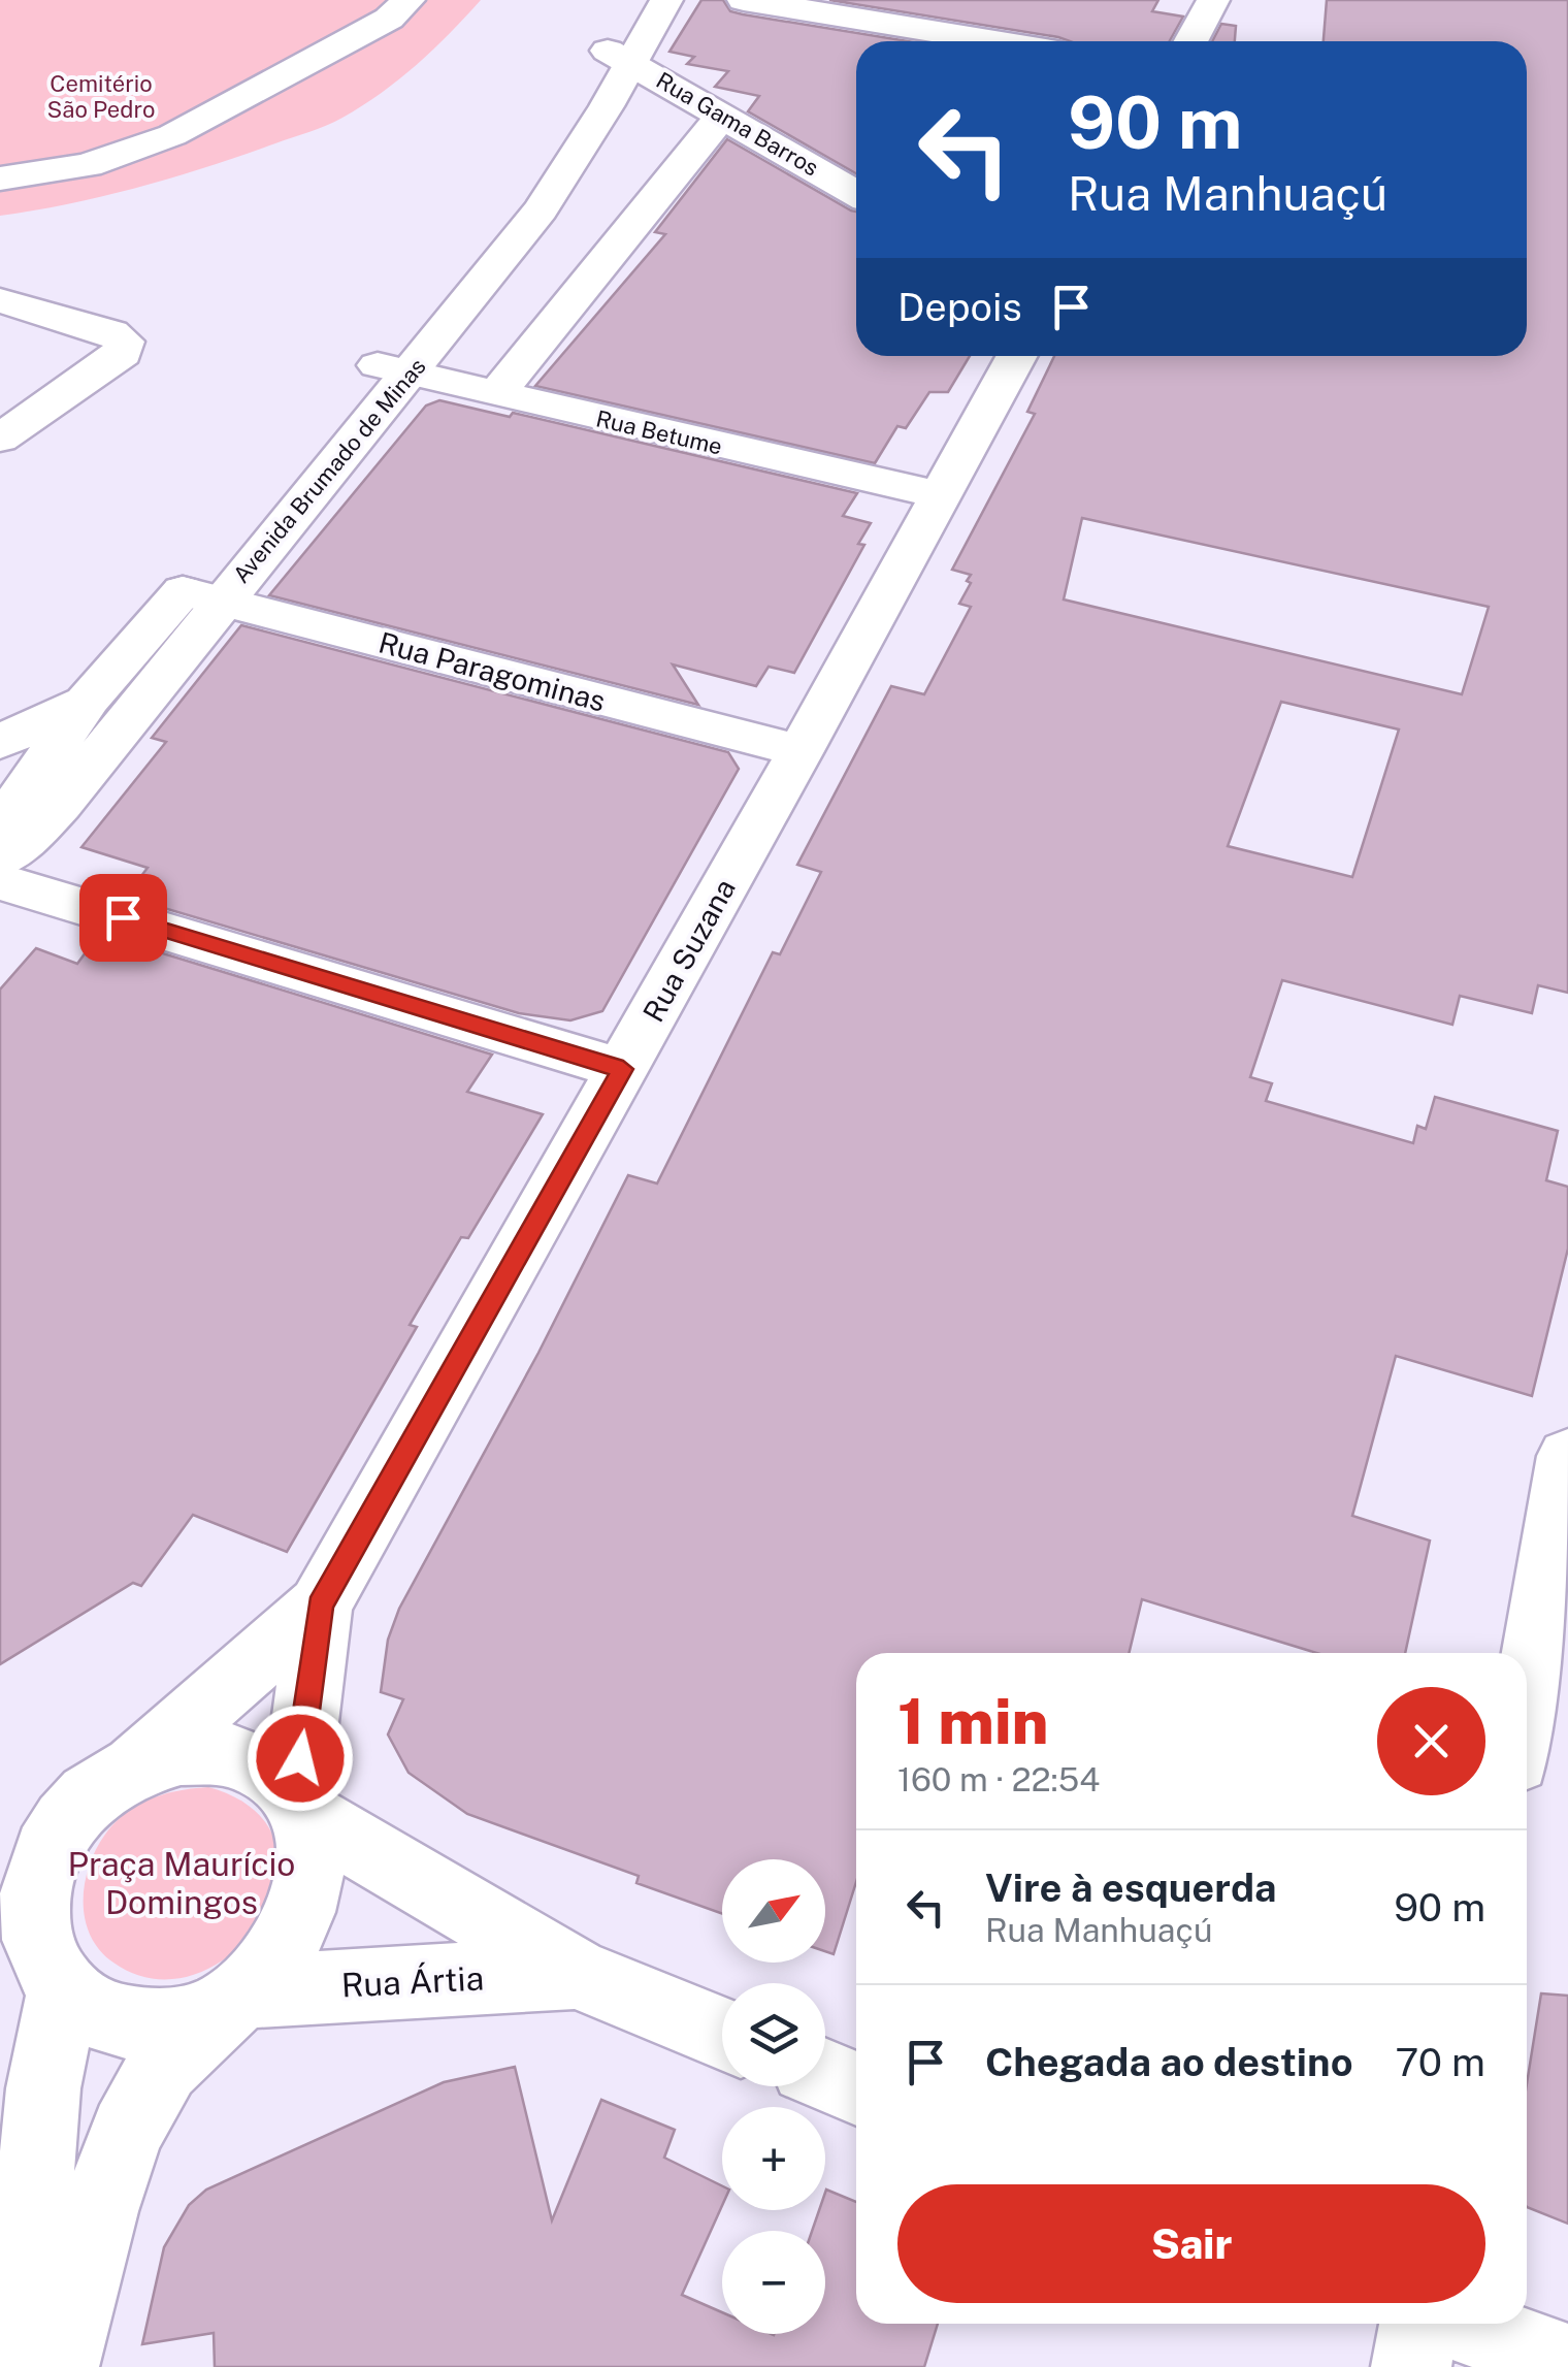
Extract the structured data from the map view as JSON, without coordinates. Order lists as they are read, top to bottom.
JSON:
{
  "streets": {
    "street": [
      "Rua Gama Barros",
      "Rua Betume",
      "Avenida Brumado de Minas",
      "Rua Paragominas",
      "Rua Suzana",
      "Rua Ártia"
    ]
  },
  "crossings": [
    ["Rua Gama Barros", "Avenida Brumado de Minas"],
    ["Rua Betume", "Avenida Brumado de Minas"],
    ["Rua Betume", "Rua Suzana"],
    ["Avenida Brumado de Minas", "Rua Paragominas"],
    ["Rua Paragominas", "Rua Suzana"],
    ["Rua Suzana", "Rua Ártia"]
  ],
  "parks": ["Cemitério São Pedro", "Praça Maurício Domingos"],
  "north": "top right",
  "page": {
    "turn": ["90 m", "Rua Manhuaçú"],
    "then": "Depois",
    "heading": ["1 min", "160 m · 22:54"],
    "list": [
      {
        "name": "Vire à esquerda",
        "note": "Rua Manhuaçú",
        "value": "90 m"
      },
      {
        "name": "Chegada ao destino",
        "value": "70 m"
      }
    ],
    "map_buttons": ["+", "−"],
    "buttons": "Sair"
  }
}
